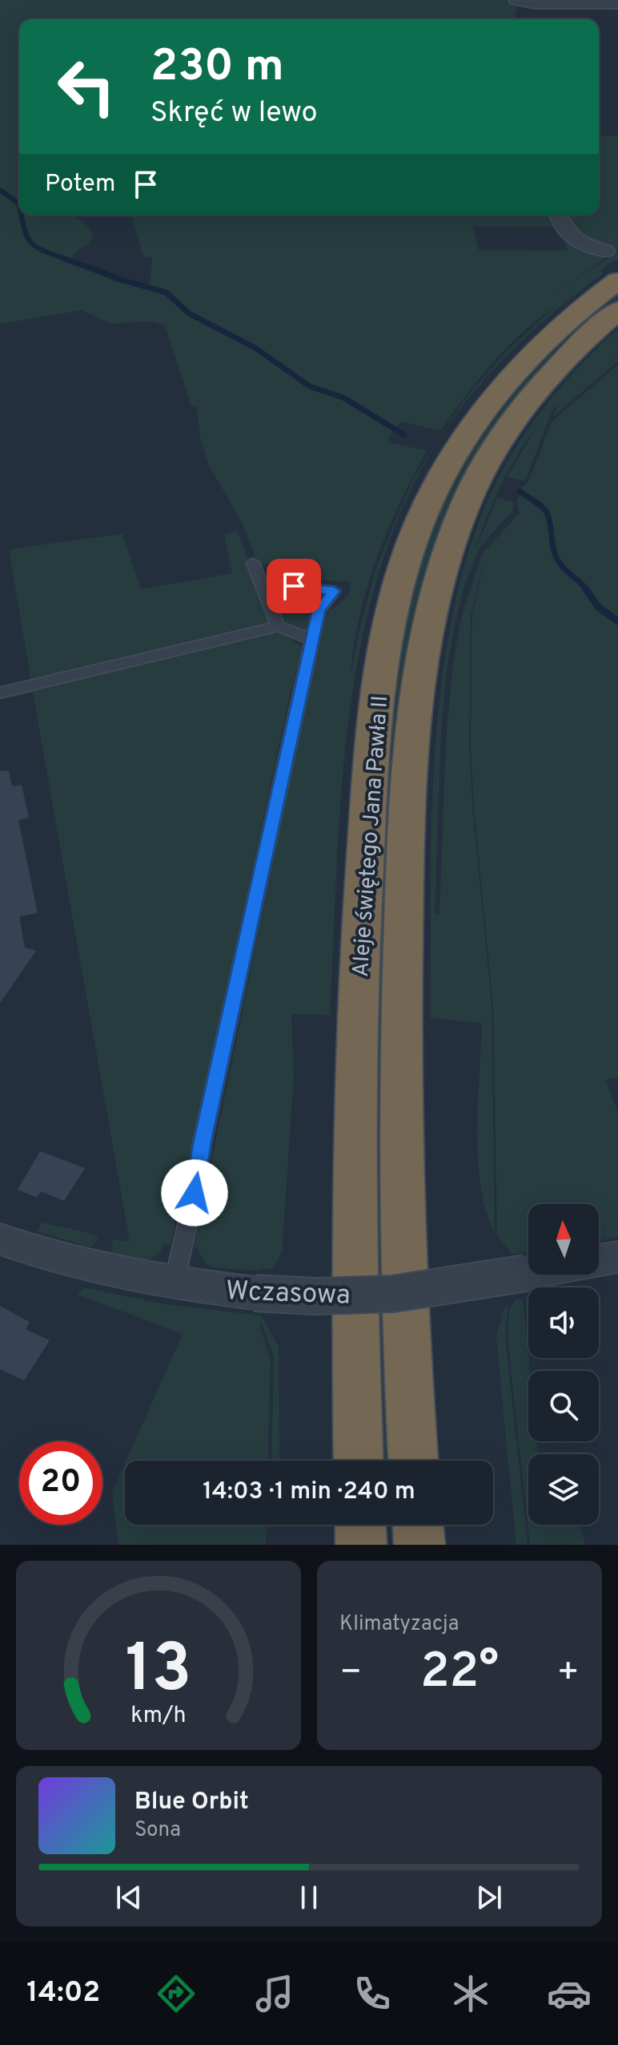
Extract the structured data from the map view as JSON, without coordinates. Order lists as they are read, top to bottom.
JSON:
{
  "streets": {
    "highway": ["Aleje świętego Jana Pawła II"],
    "street": ["Wczasowa"]
  },
  "north": "top",
  "page": {
    "turn": ["230 m", "Skręć w lewo"],
    "then": "Potem",
    "limit": "20",
    "trip": "14:03 · 1 min · 240 m",
    "tile": "Klimatyzacja",
    "heat": ["−", "22°", "+"],
    "song": ["Blue Orbit", "Sona"],
    "tabs": "14:02",
    "gauge": ["13", "km/h"]
  }
}
